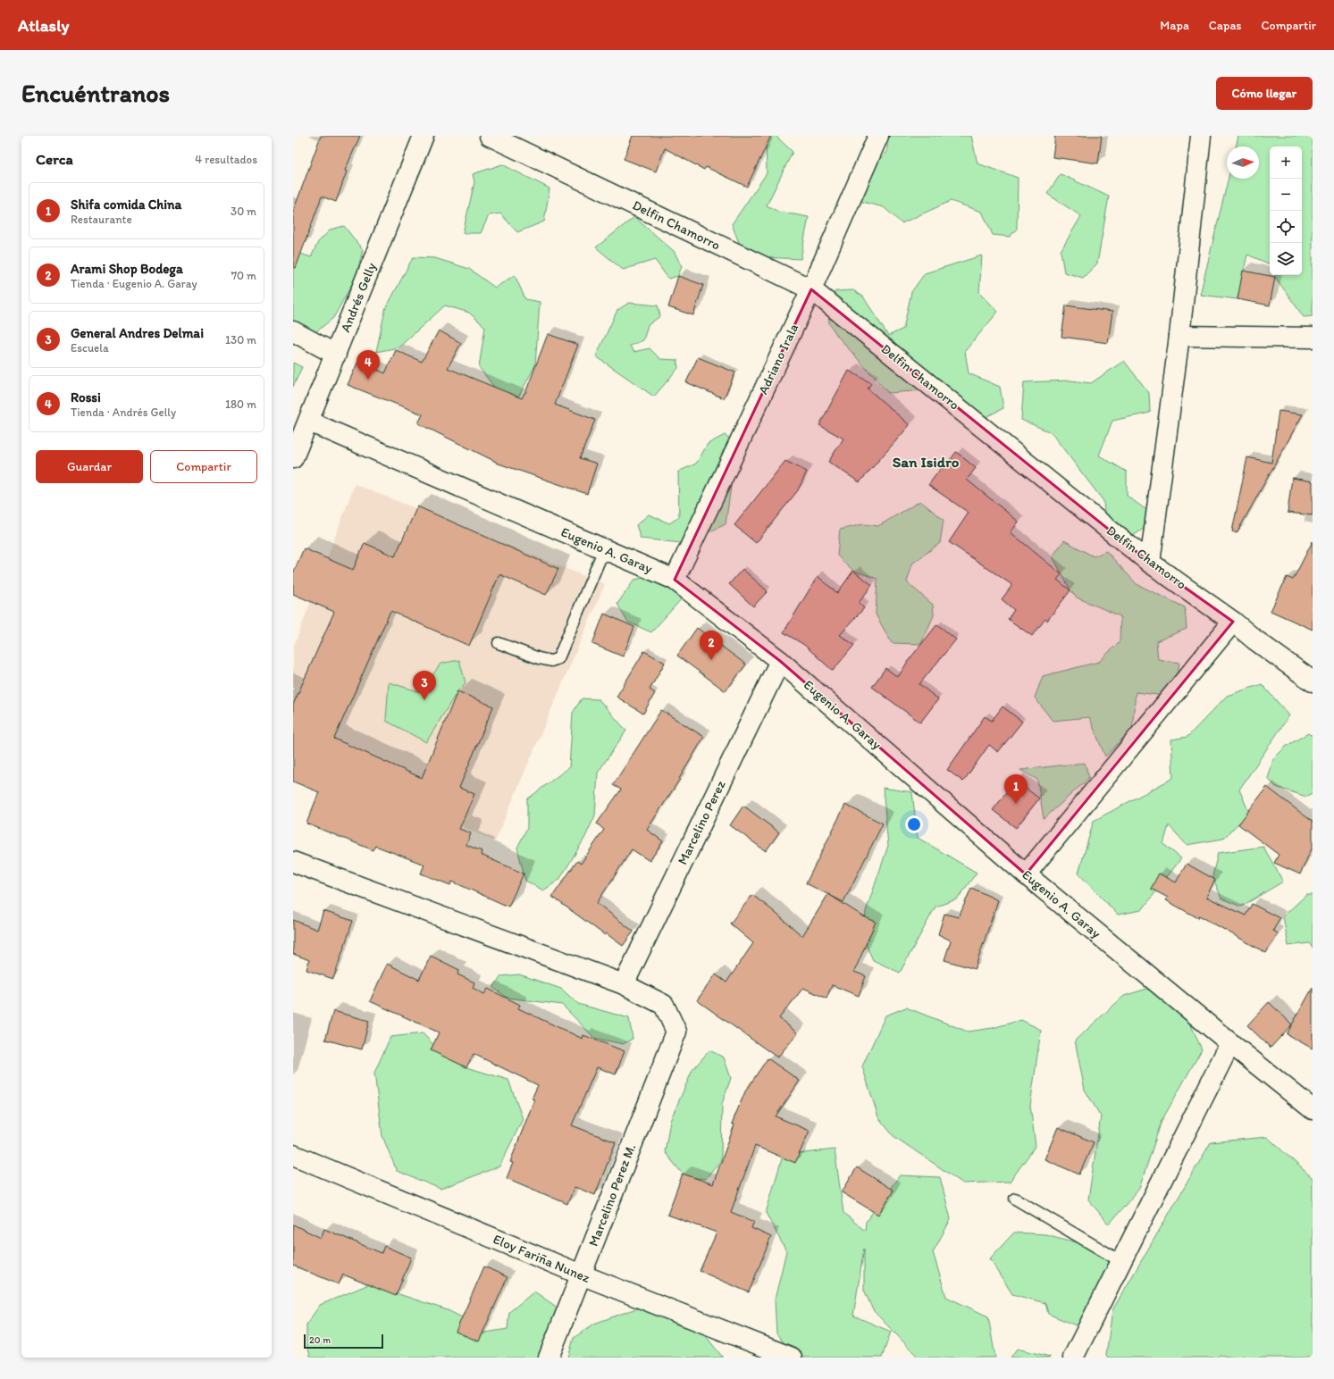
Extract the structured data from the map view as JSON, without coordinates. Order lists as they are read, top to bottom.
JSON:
{
  "streets": {
    "street": [
      "Delfin Chamorro",
      "Andrés Gelly",
      "Adriano Irala",
      "Eugenio A. Garay",
      "Marcelino Perez",
      "Marcelino Perez M.",
      "Eloy Fariña Nunez"
    ]
  },
  "crossings": [
    ["Delfin Chamorro", "Adriano Irala"],
    ["Andrés Gelly", "Eugenio A. Garay"],
    ["Adriano Irala", "Eugenio A. Garay"],
    ["Eugenio A. Garay", "Marcelino Perez"],
    ["Marcelino Perez", "Marcelino Perez M."],
    ["Marcelino Perez M.", "Eloy Fariña Nunez"]
  ],
  "districts": ["San Isidro"],
  "scale_bar": "20 m",
  "north": "right",
  "page": {
    "header": "Atlasly",
    "nav": ["Mapa", "Capas", "Compartir"],
    "buttons": [
      "Cómo llegar",
      ["Guardar", "Compartir"]
    ],
    "title": "Encuéntranos",
    "heading": ["Cerca", "4 resultados"],
    "map_buttons": ["+", "−"],
    "list": [
      {
        "mark": "1",
        "name": "Shifa comida China",
        "note": "Restaurante",
        "value": "30 m"
      },
      {
        "mark": "2",
        "name": "Arami Shop Bodega",
        "note": "Tienda · Eugenio A. Garay",
        "value": "70 m"
      },
      {
        "mark": "3",
        "name": "General Andres Delmai",
        "note": "Escuela",
        "value": "130 m"
      },
      {
        "mark": "4",
        "name": "Rossi",
        "note": "Tienda · Andrés Gelly",
        "value": "180 m"
      }
    ],
    "pins": [
      "4",
      "2",
      "3",
      "1"
    ],
    "scale": "20 m"
  }
}
